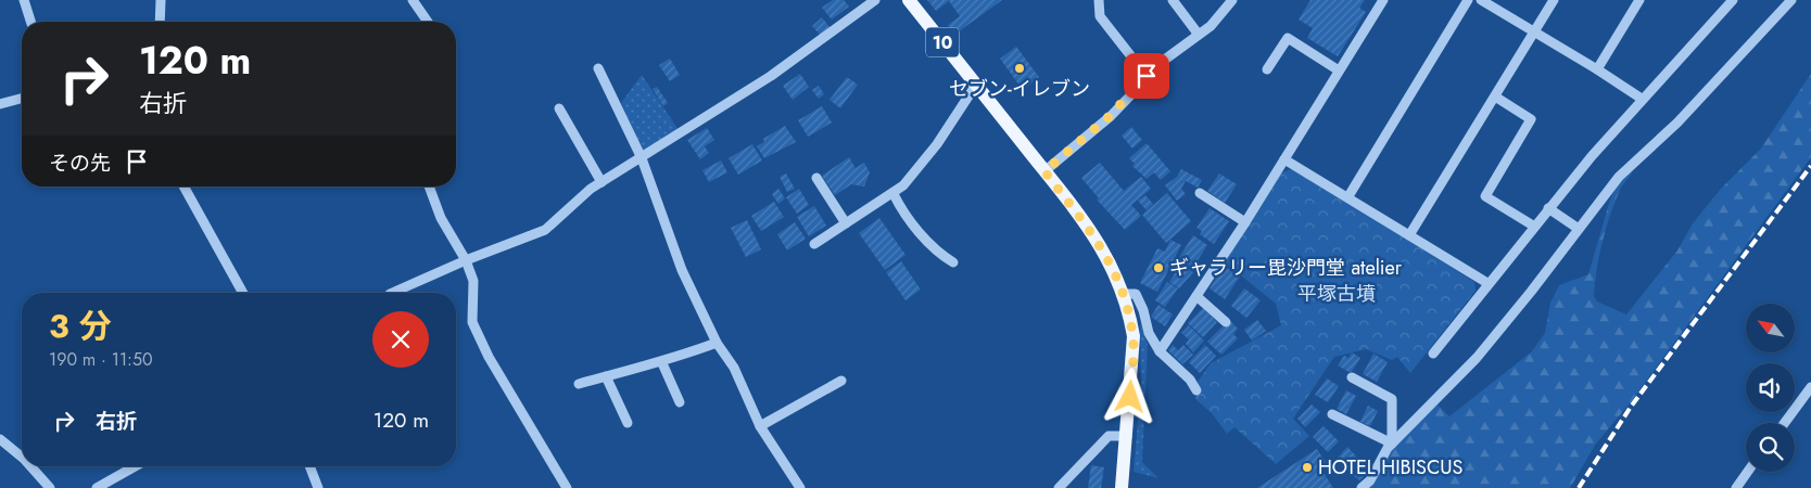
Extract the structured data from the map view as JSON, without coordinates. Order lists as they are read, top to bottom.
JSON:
{
  "streets": {
    "main road": ["10"]
  },
  "parks": ["平塚古墳"],
  "places": ["セブン-イレブン", "ギャラリー毘沙門堂 atelier", "HOTEL HIBISCUS"],
  "north": "top left",
  "page": {
    "turn": ["120 m", "右折"],
    "then": "その先",
    "heading": ["3 分", "190 m · 11:50"],
    "list": [
      {
        "name": "右折",
        "value": "120 m"
      }
    ]
  }
}
